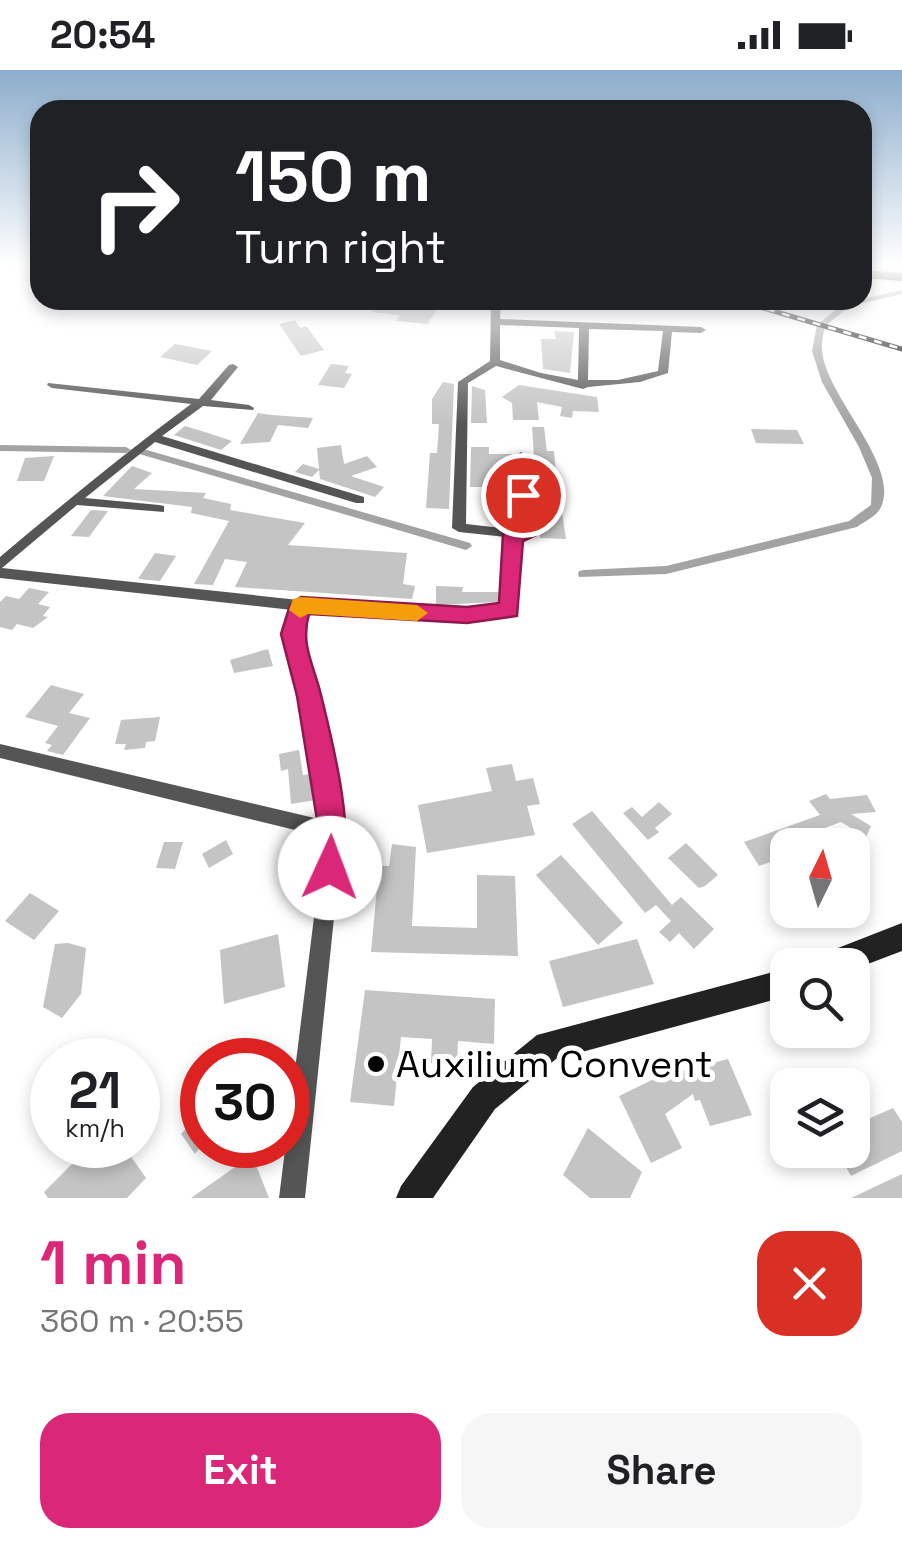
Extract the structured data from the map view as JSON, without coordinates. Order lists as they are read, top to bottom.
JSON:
{
  "places": ["Auxilium Convent"],
  "north": "top",
  "page": {
    "status": "20:54",
    "turn": ["150 m", "Turn right"],
    "speed": "21 km/h",
    "limit": "30",
    "heading": ["1 min", "360 m · 20:55"],
    "buttons": ["Exit", "Share"]
  }
}
